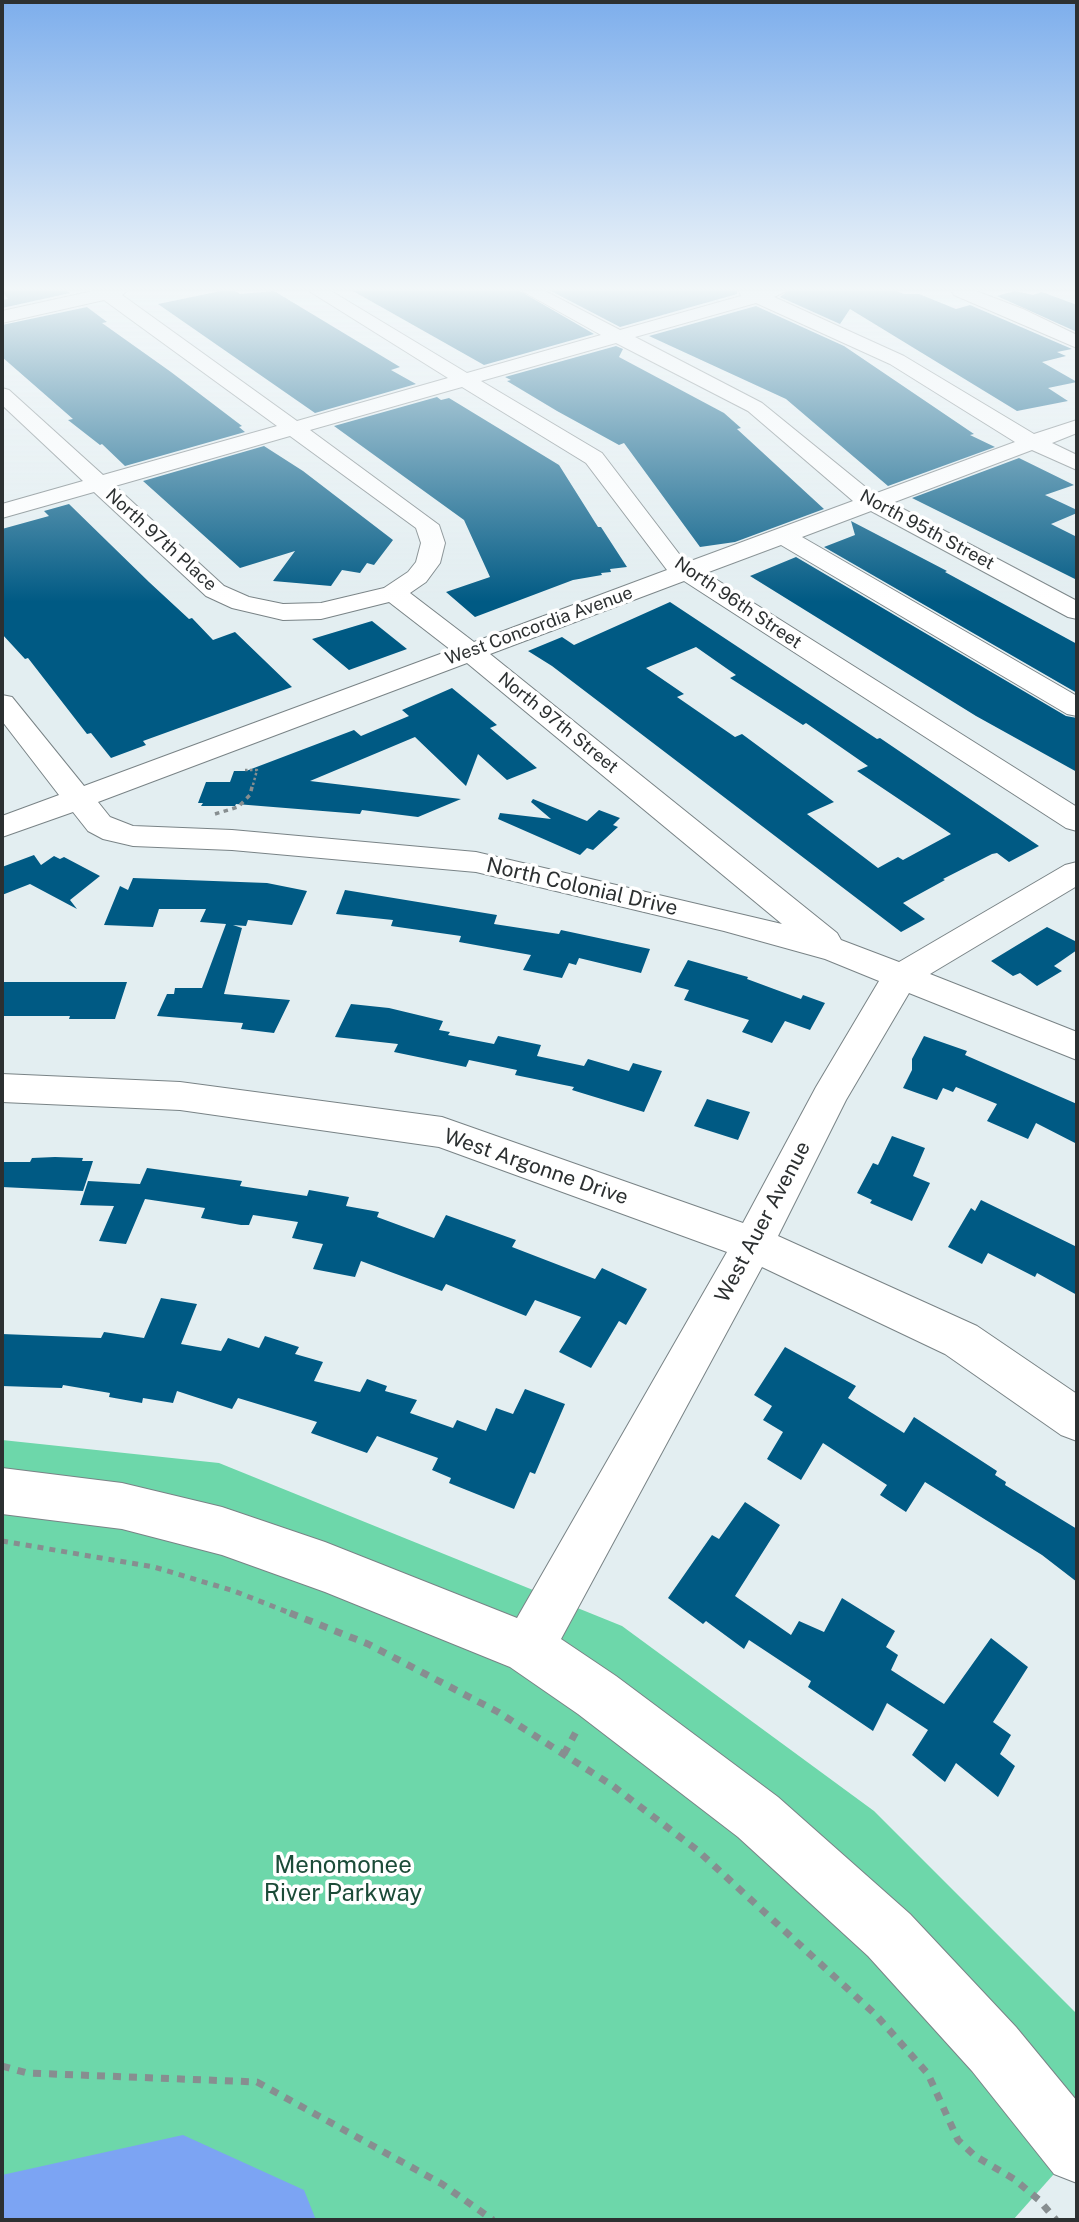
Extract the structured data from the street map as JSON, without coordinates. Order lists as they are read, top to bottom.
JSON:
{
  "streets": {
    "street": [
      "North 95th Street",
      "North 97th Place",
      "North 96th Street",
      "West Concordia Avenue",
      "North 97th Street",
      "North Colonial Drive",
      "West Argonne Drive",
      "West Auer Avenue"
    ]
  },
  "crossings": [
    ["North 95th Street", "West Concordia Avenue"],
    ["North 97th Place", "North 97th Street"],
    ["North 96th Street", "West Concordia Avenue"],
    ["West Concordia Avenue", "North 97th Street"],
    ["West Concordia Avenue", "North Colonial Drive"],
    ["North 97th Street", "North Colonial Drive"],
    ["North Colonial Drive", "West Auer Avenue"],
    ["West Argonne Drive", "West Auer Avenue"]
  ],
  "parks": ["Menomonee River Parkway"]
}
